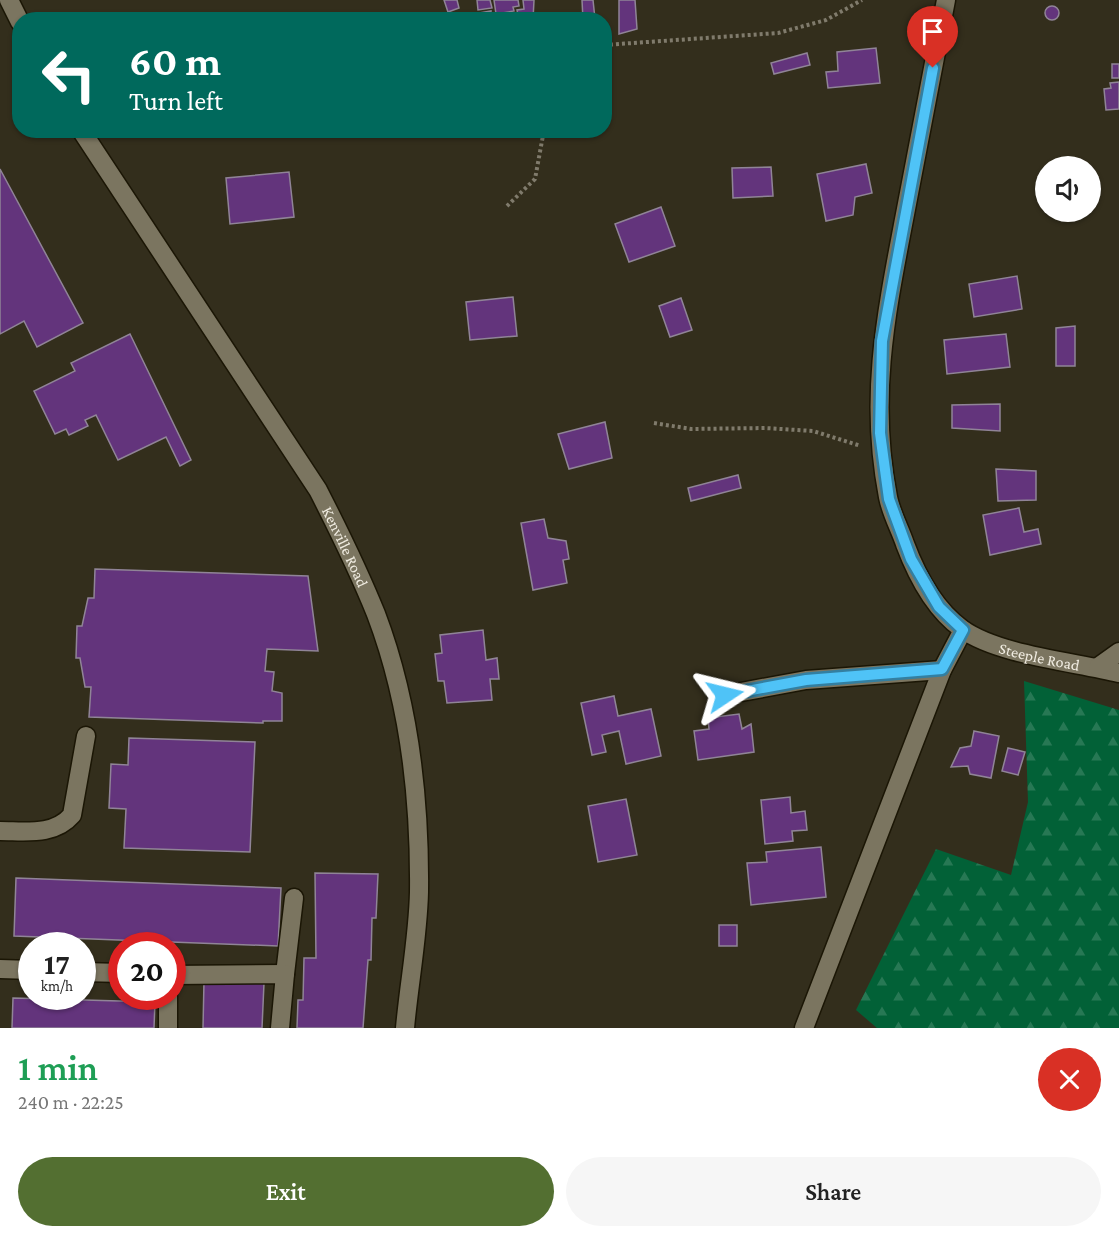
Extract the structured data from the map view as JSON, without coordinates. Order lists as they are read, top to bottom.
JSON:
{
  "streets": {
    "street": ["Kenville Road", "Steeple Road"]
  },
  "page": {
    "turn": ["60 m", "Turn left"],
    "speed": "17 km/h",
    "limit": "20",
    "heading": ["1 min", "240 m · 22:25"],
    "buttons": ["Exit", "Share"]
  }
}
